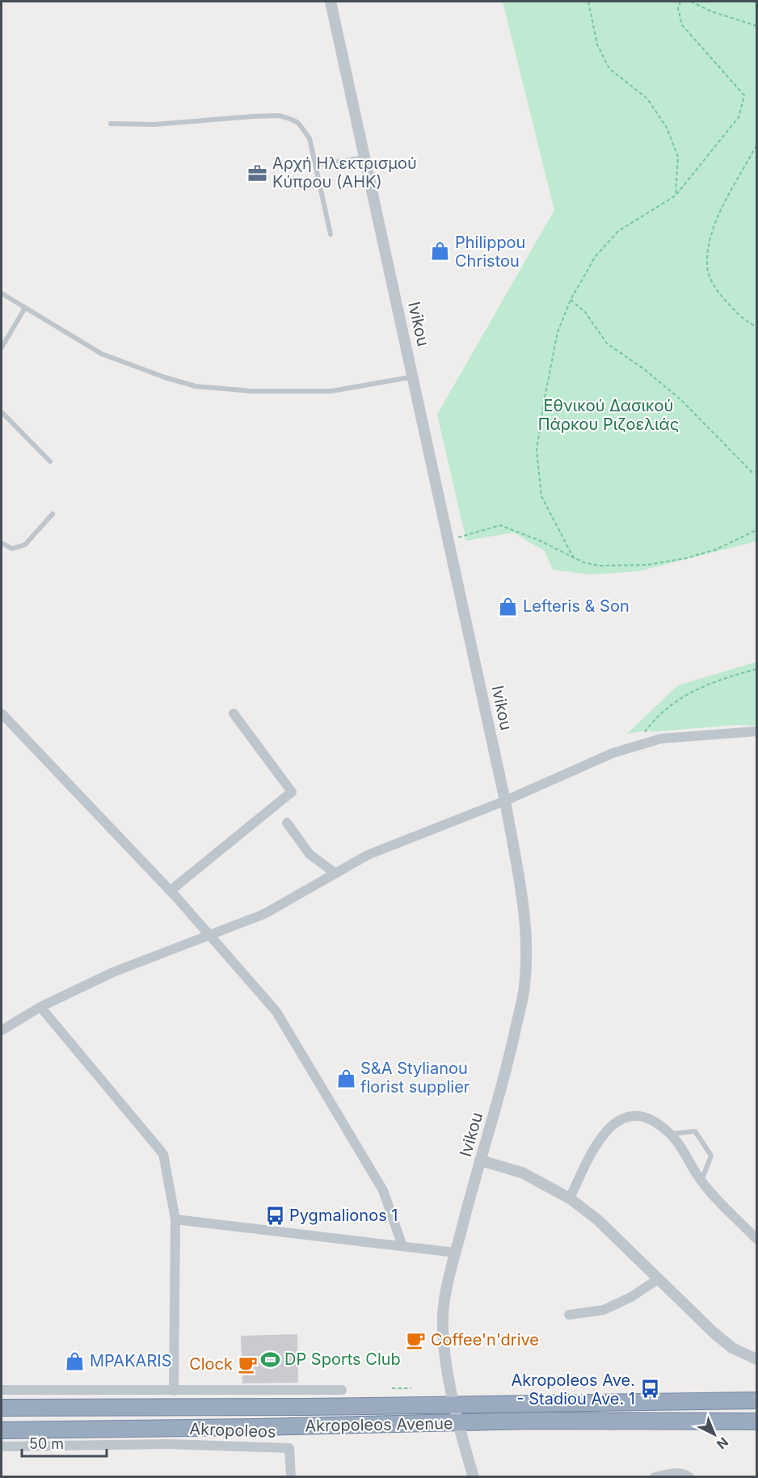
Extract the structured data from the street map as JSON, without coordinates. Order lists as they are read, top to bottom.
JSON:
{
  "streets": {
    "highway": ["Akropoleos Avenue"],
    "street": ["Ivikou", "Akropoleos"]
  },
  "crossings": [
    ["Ivikou", "Akropoleos Avenue"]
  ],
  "parks": ["Εθνικού Δασικού Πάρκου Ριζοελιάς"],
  "places": {
    "office": ["Αρχή Ηλεκτρισμού Κύπρου (ΑΗΚ)"],
    "shop": [
      "Philippou Christou",
      "Lefteris & Son",
      "S&A Stylianou florist supplier",
      "MPAKARIS"
    ],
    "bus stop": ["Pygmalionos 1", "Akropoleos Ave. - Stadiou Ave. 1"],
    "cafe": ["Coffee'n'drive", "Clock"],
    "sports": ["DP Sports Club"]
  },
  "scale_bar": "50 m",
  "north": "bottom right"
}
